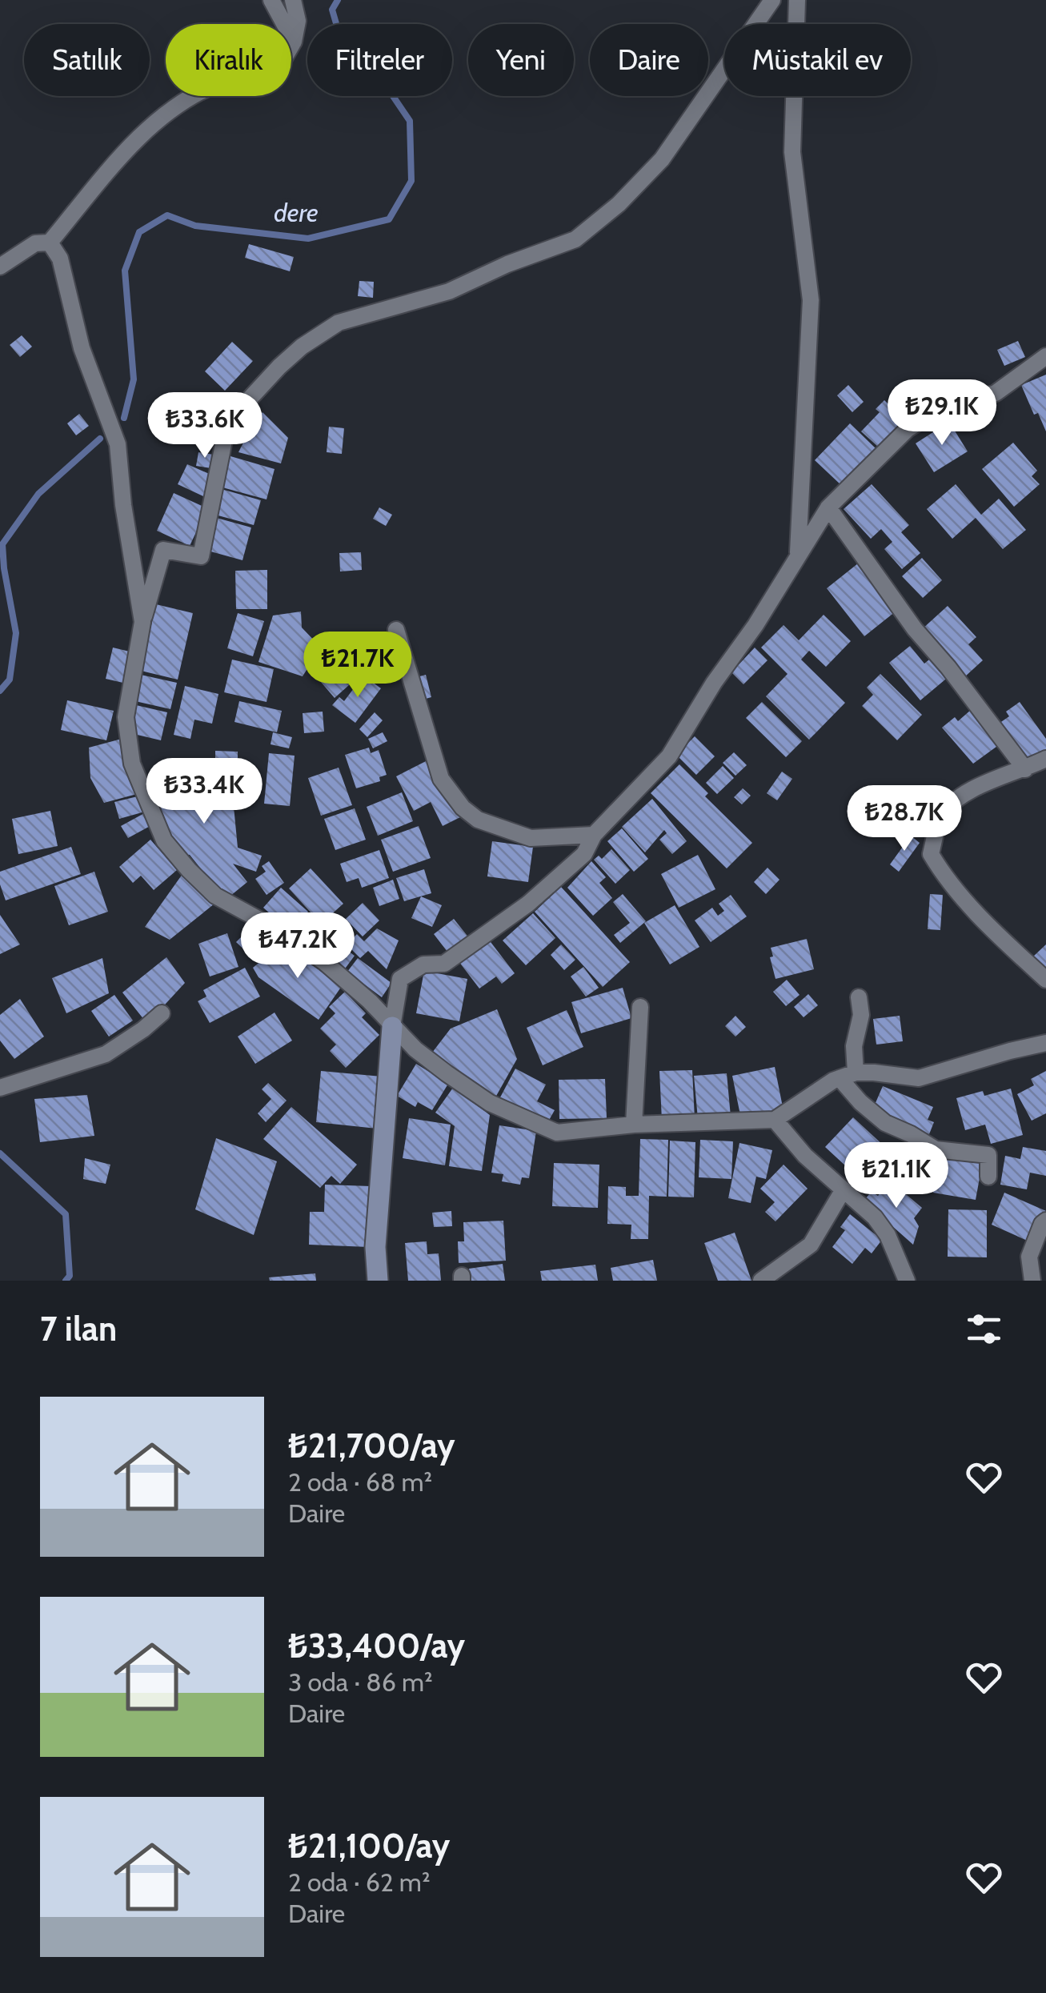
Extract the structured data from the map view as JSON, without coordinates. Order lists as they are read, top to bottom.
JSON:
{
  "water": ["dere"],
  "page": {
    "chip": [
      "Satılık",
      "Kiralık",
      "Filtreler",
      "Yeni",
      "Daire",
      "Müstakil ev"
    ],
    "price": [
      "₺29.1K",
      "₺33.6K",
      "₺21.7K",
      "₺33.4K",
      "₺28.7K",
      "₺47.2K",
      "₺21.1K"
    ],
    "heading": "7 ilan",
    "list": [
      {
        "name": "₺21,700/ay",
        "note": "2 oda · 68 m² · Daire"
      },
      {
        "name": "₺33,400/ay",
        "note": "3 oda · 86 m² · Daire"
      },
      {
        "name": "₺21,100/ay",
        "note": "2 oda · 62 m² · Daire"
      }
    ]
  }
}
